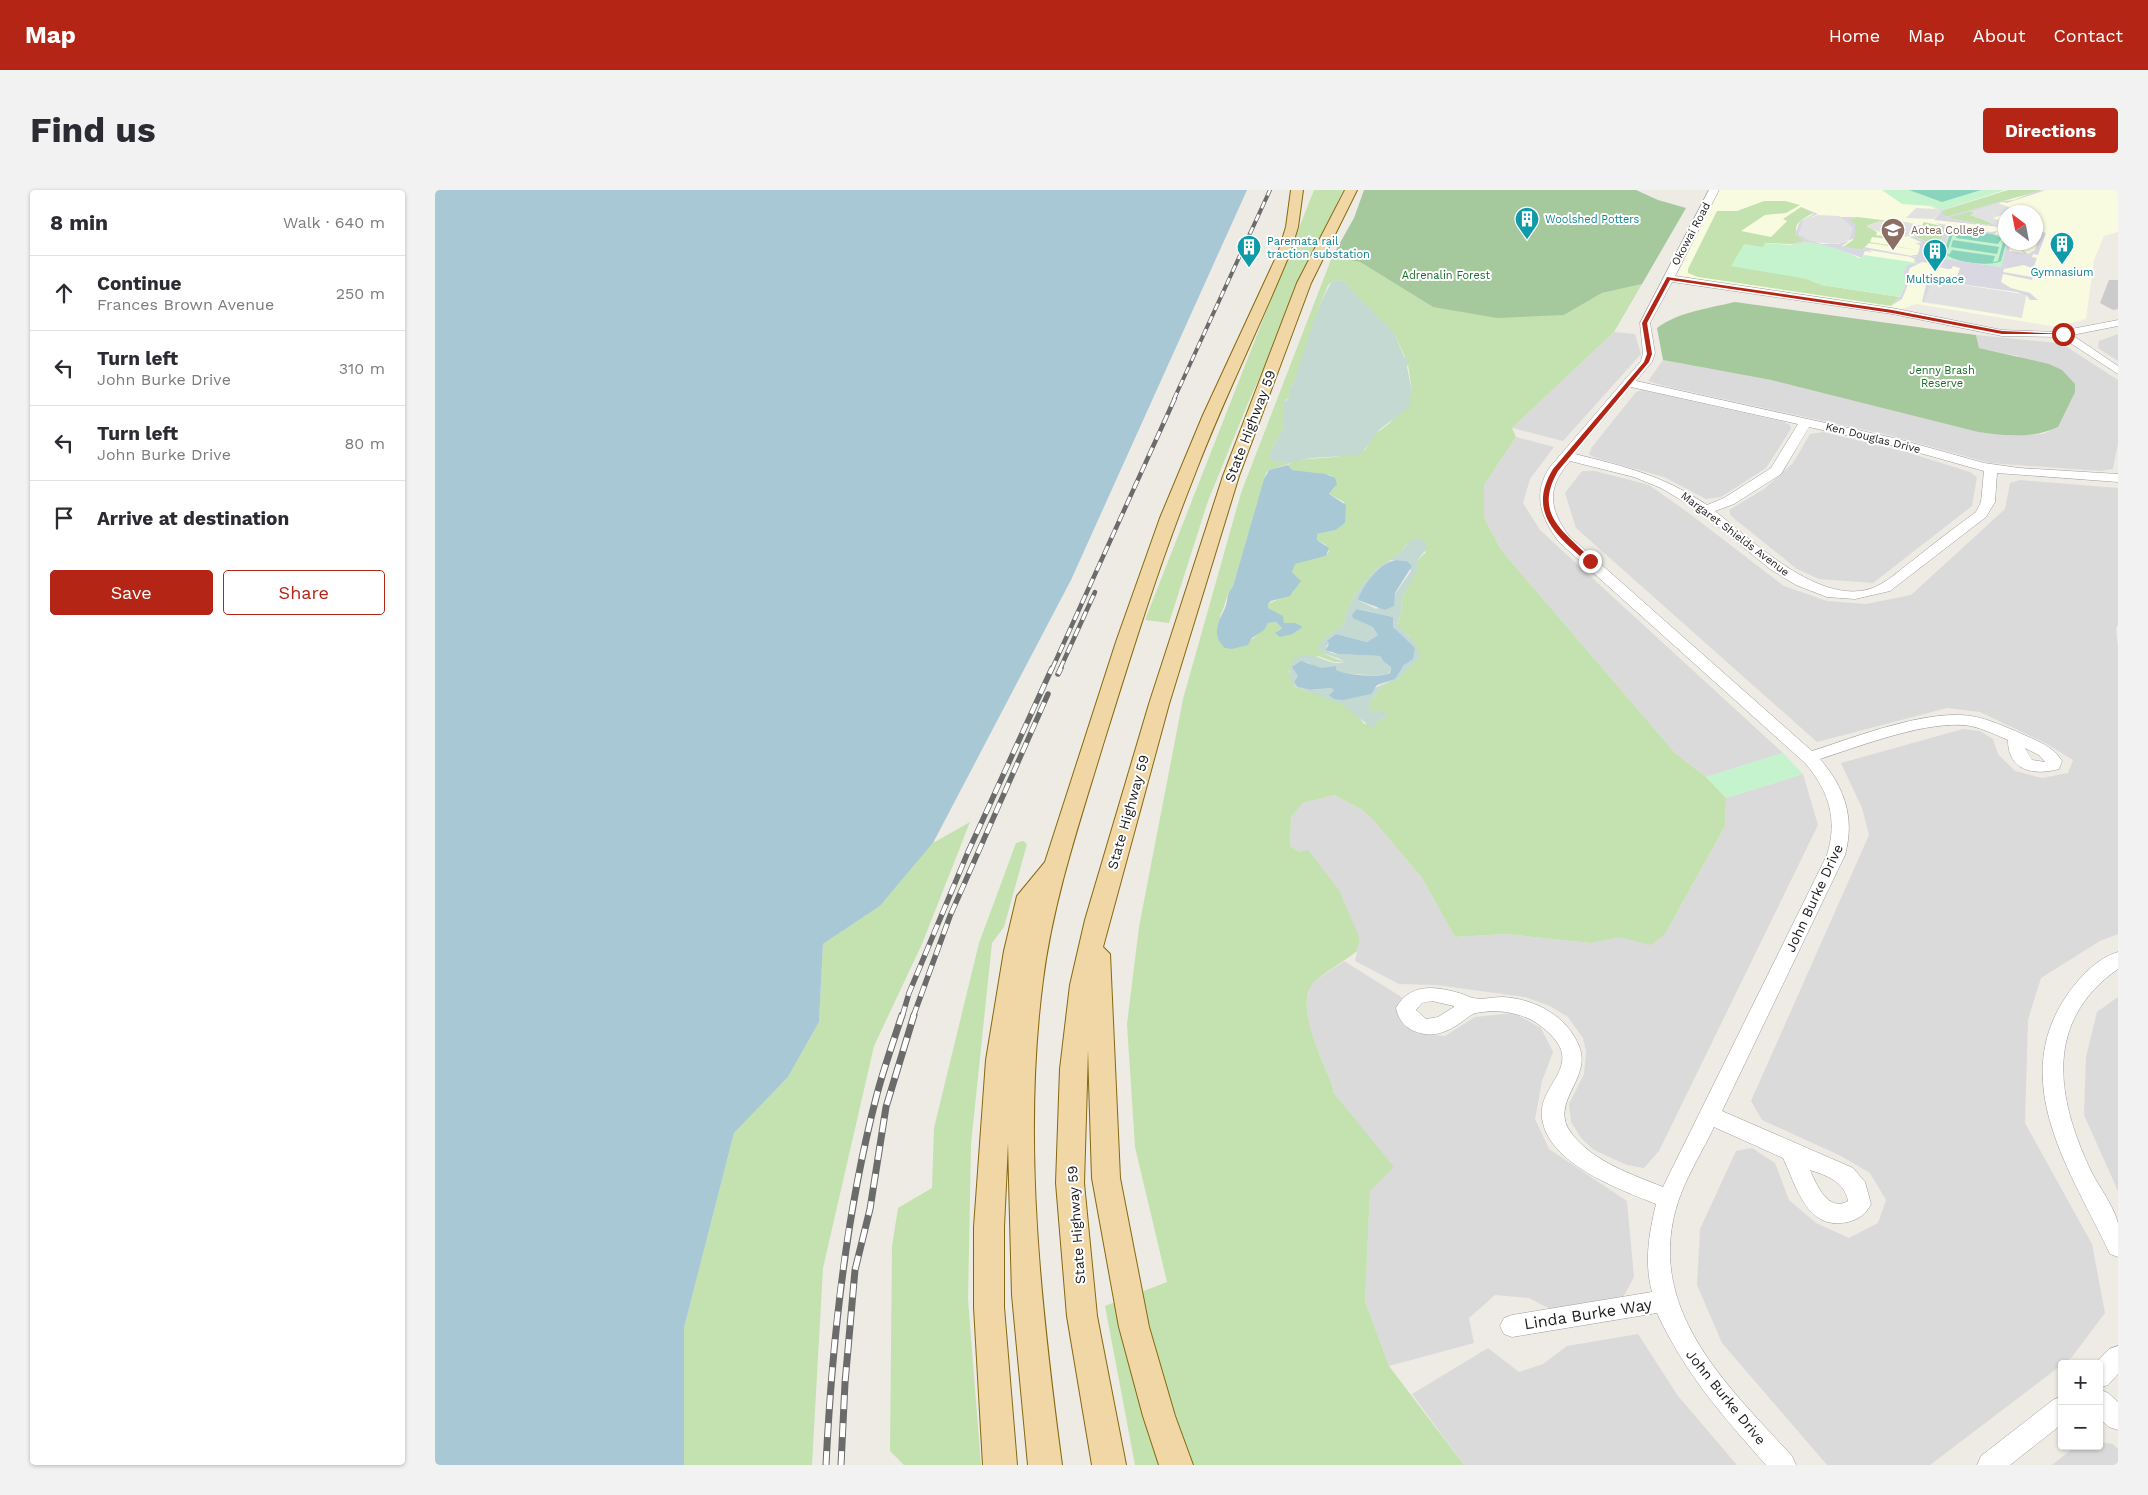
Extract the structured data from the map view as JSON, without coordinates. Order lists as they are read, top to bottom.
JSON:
{
  "streets": {
    "main road": ["State Highway 59"],
    "street": [
      "Okowai Road",
      "Ken Douglas Drive",
      "Margaret Shields Avenue",
      "John Burke Drive",
      "Linda Burke Way"
    ]
  },
  "crossings": [
    ["Okowai Road", "John Burke Drive"],
    ["Ken Douglas Drive", "Margaret Shields Avenue"],
    ["Ken Douglas Drive", "John Burke Drive"],
    ["Margaret Shields Avenue", "John Burke Drive"],
    ["John Burke Drive", "Linda Burke Way"]
  ],
  "parks": ["Adrenalin Forest", "Jenny Brash Reserve"],
  "places": {
    "building": [
      "Woolshed Potters",
      "Gymnasium",
      "Paremata rail traction substation",
      "Multispace"
    ],
    "school or university": ["Aotea College"]
  },
  "north": "top left",
  "page": {
    "header": "Map",
    "nav": [
      "Home",
      "Map",
      "About",
      "Contact"
    ],
    "buttons": [
      "Directions",
      ["Save", "Share"]
    ],
    "title": "Find us",
    "heading": ["8 min", "Walk · 640 m"],
    "list": [
      ["Continue", "Frances Brown Avenue", "250 m"],
      ["Turn left", "John Burke Drive", "310 m"],
      ["Turn left", "John Burke Drive", "80 m"],
      "Arrive at destination"
    ],
    "map_buttons": ["+", "−"]
  }
}
